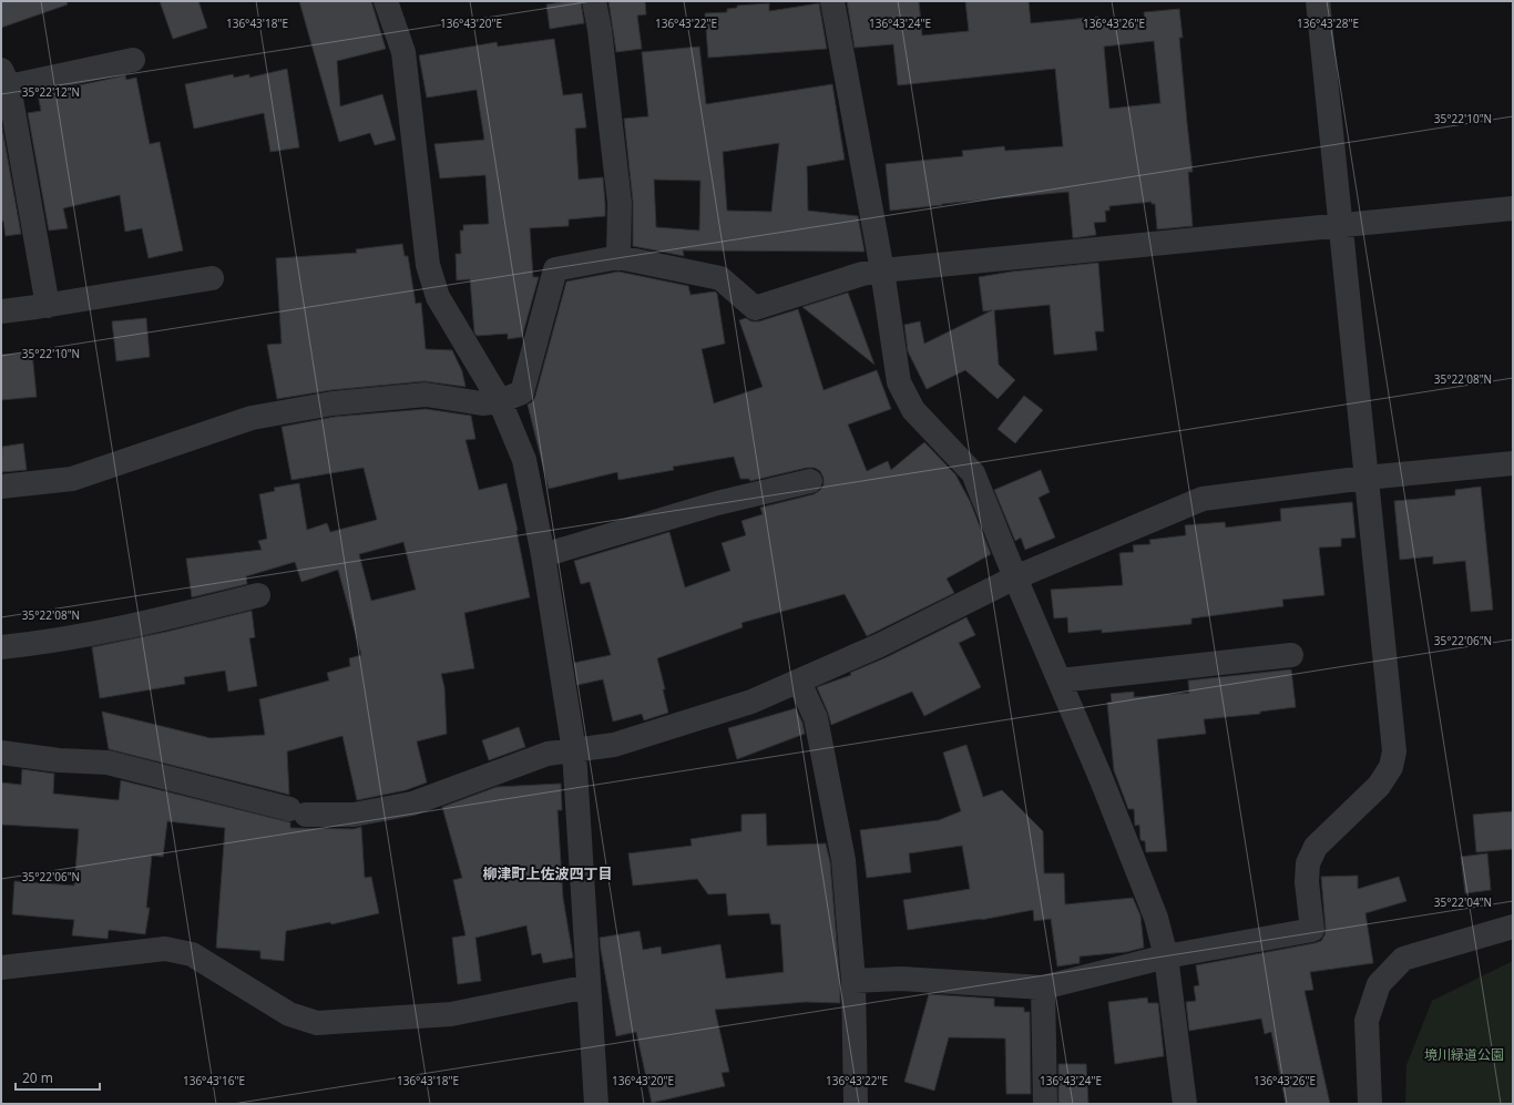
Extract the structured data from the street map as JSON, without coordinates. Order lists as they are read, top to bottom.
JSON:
{
  "districts": ["柳津町上佐波四丁目"],
  "parks": ["境川緑道公園"],
  "scale_bar": "20 m",
  "coordinates": [
    "136°43'18\"E",
    "136°43'20\"E",
    "136°43'22\"E",
    "136°43'24\"E",
    "136°43'26\"E",
    "136°43'28\"E",
    "35°22'12\"N",
    "35°22'10\"N",
    "35°22'08\"N",
    "35°22'06\"N",
    "35°22'04\"N",
    "136°43'16\"E"
  ]
}
